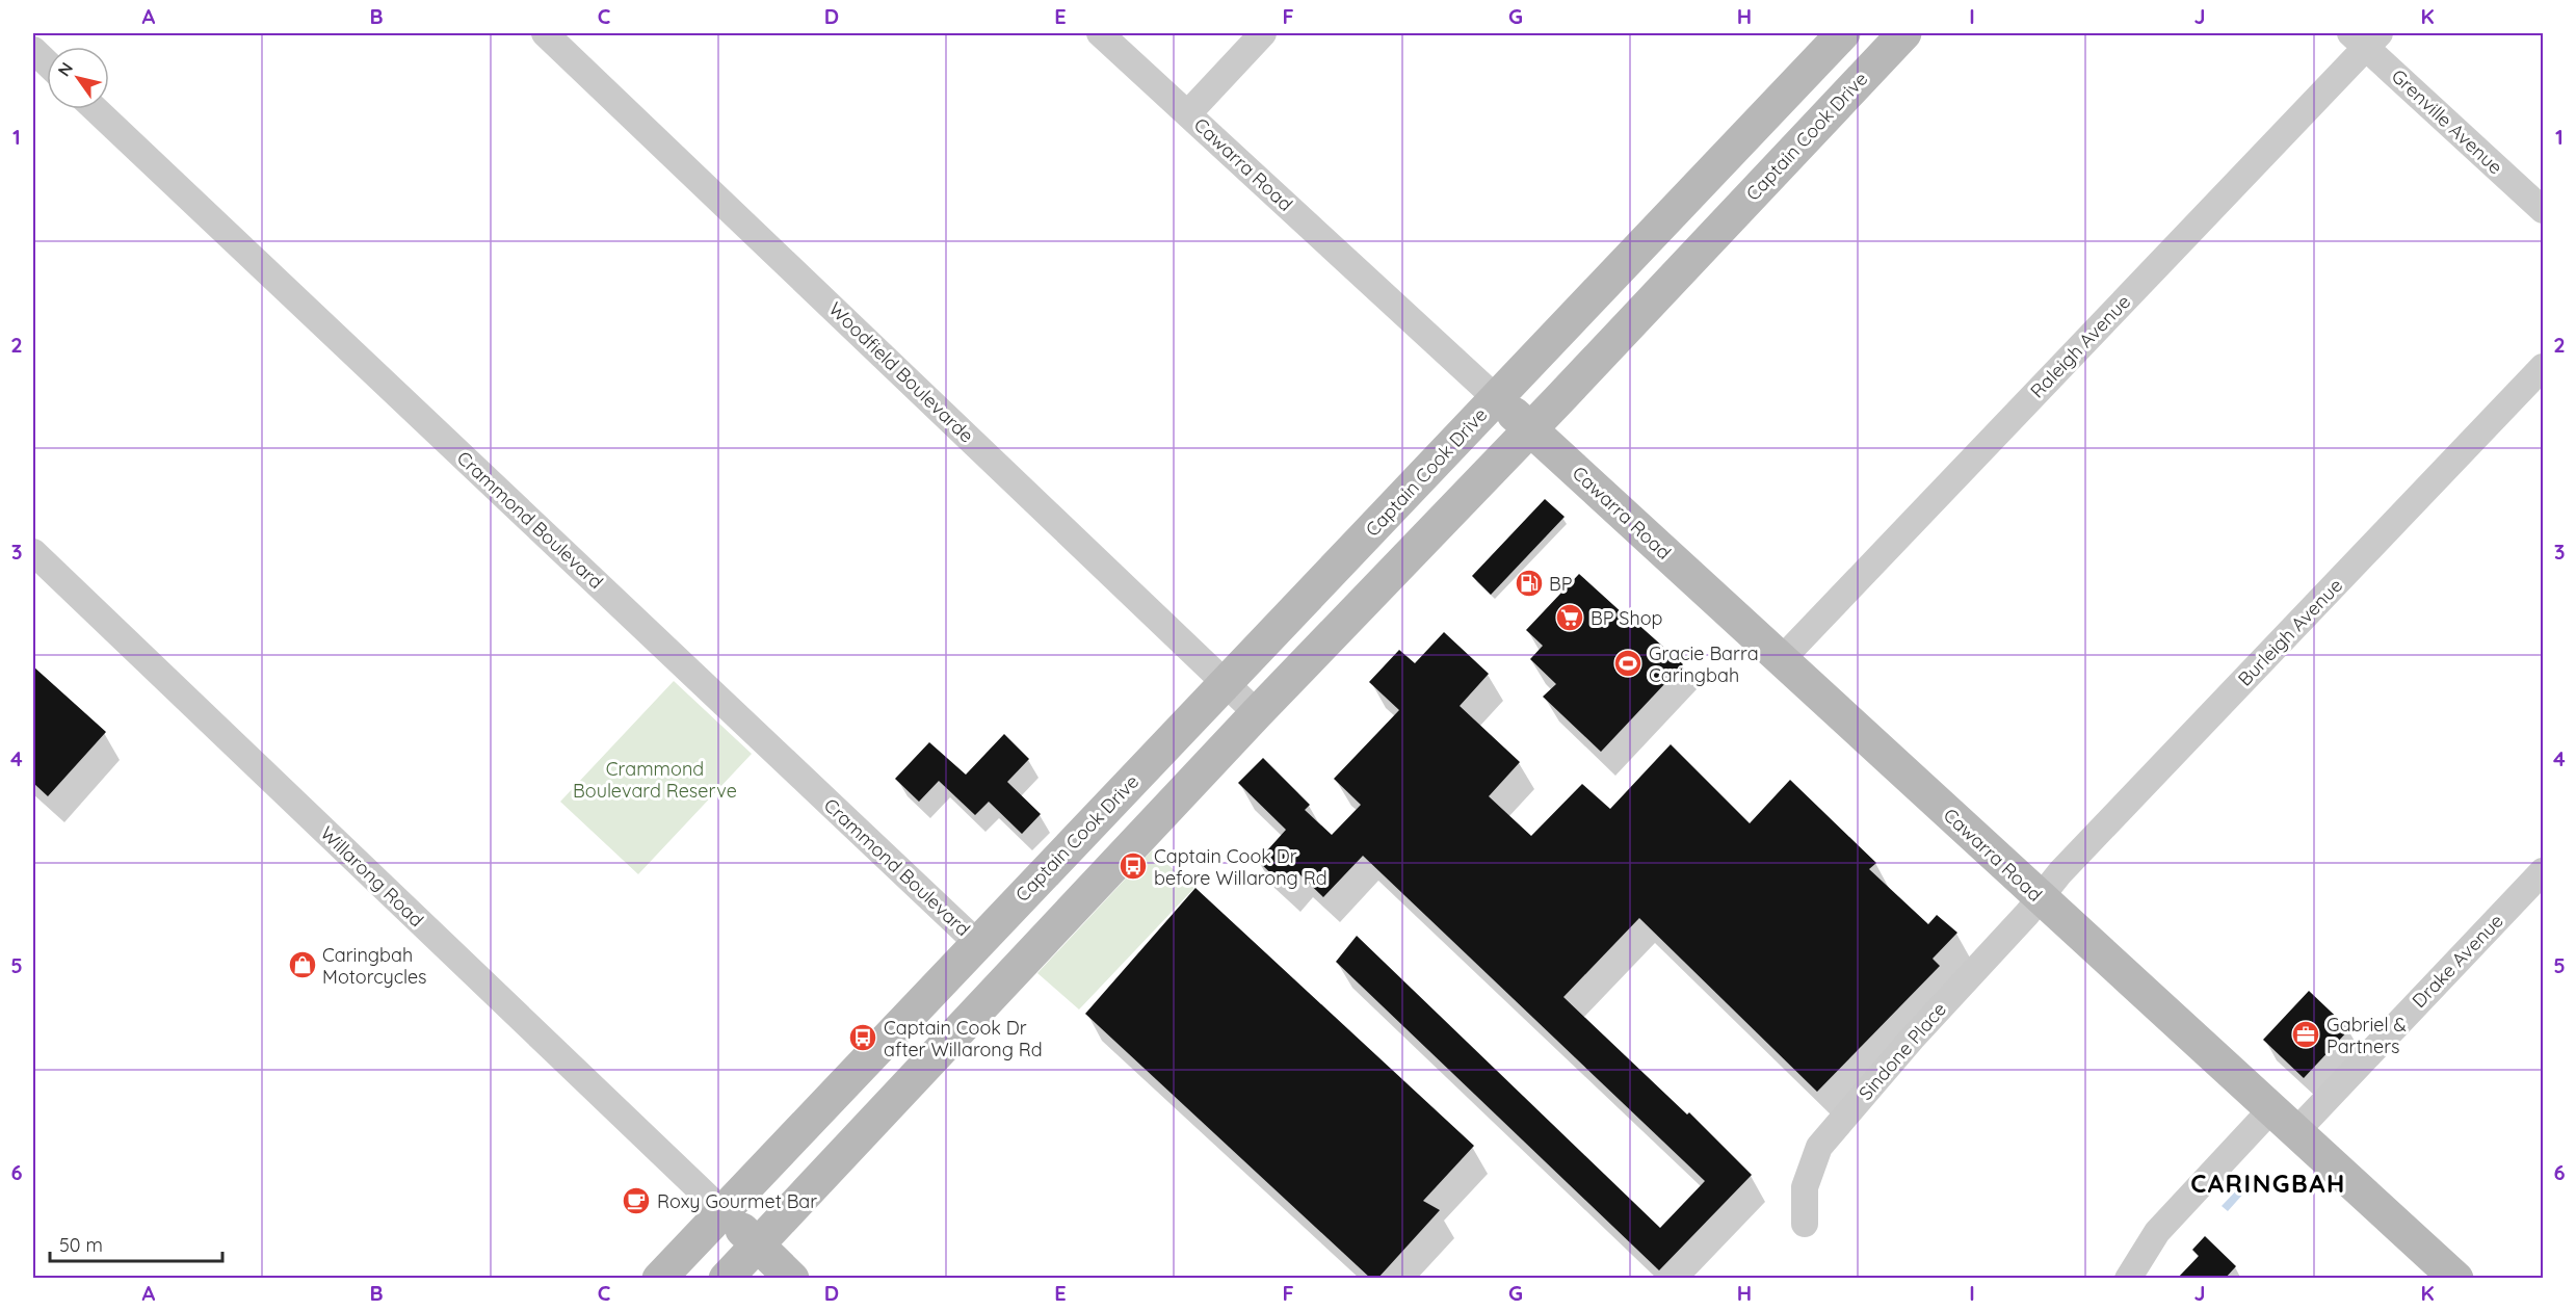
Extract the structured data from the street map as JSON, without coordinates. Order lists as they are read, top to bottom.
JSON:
{
  "streets": {
    "main road": ["Captain Cook Drive", "Cawarra Road", "Willarong Road"],
    "street": [
      "Grenville Avenue",
      "Raleigh Avenue",
      "Woodfield Boulevarde",
      "Crammond Boulevard",
      "Burleigh Avenue",
      "Drake Avenue",
      "Sindone Place"
    ]
  },
  "crossings": [
    ["Grenville Avenue", "Raleigh Avenue"],
    ["Captain Cook Drive", "Cawarra Road"],
    ["Captain Cook Drive", "Woodfield Boulevarde"],
    ["Captain Cook Drive", "Crammond Boulevard"],
    ["Captain Cook Drive", "Willarong Road"],
    ["Cawarra Road", "Raleigh Avenue"],
    ["Cawarra Road", "Burleigh Avenue"],
    ["Cawarra Road", "Drake Avenue"],
    ["Cawarra Road", "Sindone Place"],
    ["Burleigh Avenue", "Sindone Place"]
  ],
  "districts": ["CARINGBAH"],
  "parks": ["Crammond Boulevard Reserve"],
  "places": {
    "fuel station": ["BP"],
    "supermarket": ["BP Shop"],
    "sports": ["Gracie Barra Caringbah"],
    "bus stop": ["Captain Cook Dr before Willarong Rd", "Captain Cook Dr after Willarong Rd"],
    "shop": ["Caringbah Motorcycles"],
    "office": ["Gabriel & Partners"],
    "cafe": ["Roxy Gourmet Bar"]
  },
  "scale_bar": "50 m",
  "north": "top left",
  "grid": {
    "columns": [
      "A",
      "B",
      "C",
      "D",
      "E",
      "F",
      "G",
      "H",
      "I",
      "J",
      "K"
    ],
    "rows": [
      "1",
      "2",
      "3",
      "4",
      "5",
      "6"
    ]
  }
}
